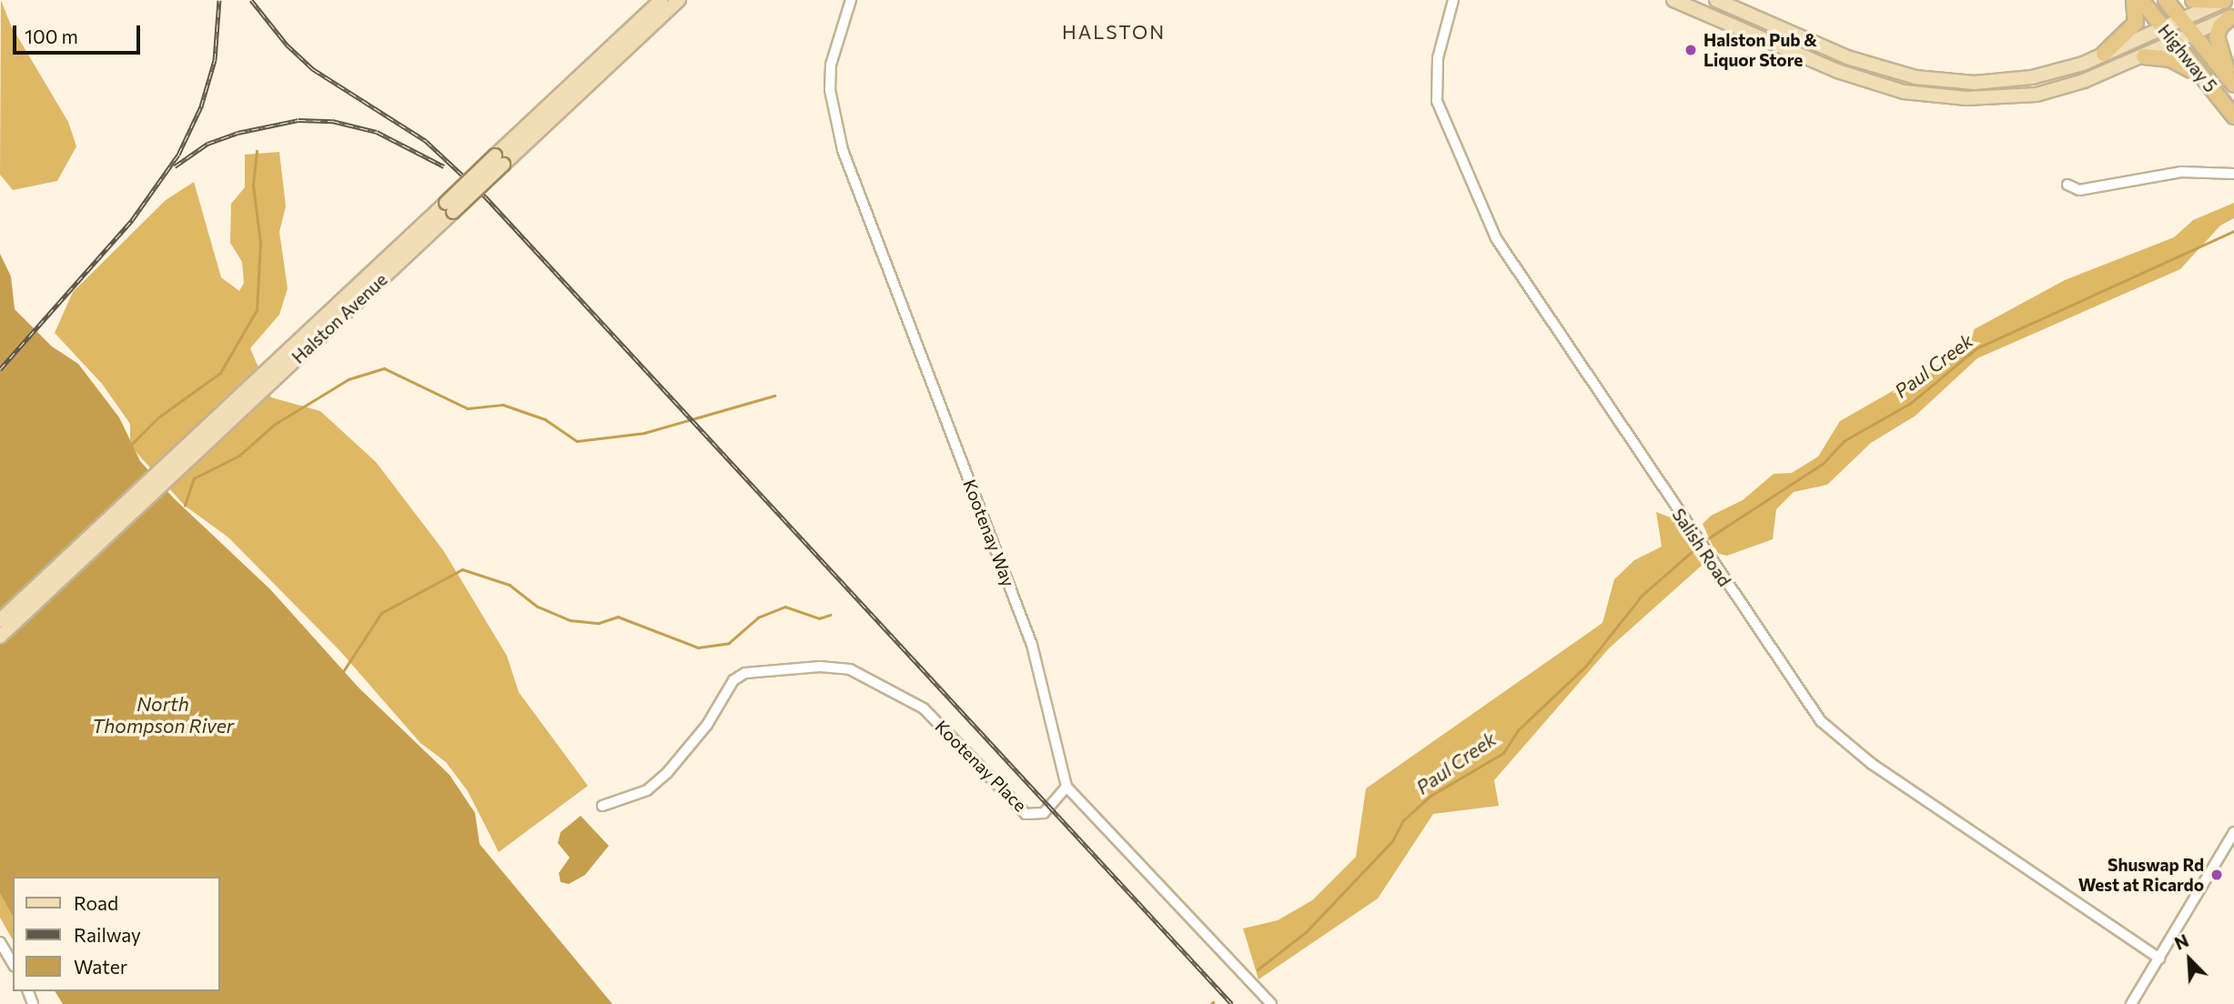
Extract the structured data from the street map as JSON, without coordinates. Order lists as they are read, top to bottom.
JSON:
{
  "streets": {
    "highway": ["Highway 5"],
    "main road": ["Halston Avenue"],
    "street": ["Kootenay Way", "Salish Road", "Kootenay Place"]
  },
  "crossings": [
    ["Kootenay Way", "Kootenay Place"]
  ],
  "districts": ["HALSTON"],
  "water": ["Paul Creek", "North Thompson River"],
  "places": ["Halston Pub & Liquor Store", "Shuswap Rd West at Ricardo"],
  "legend": ["Road", "Railway", "Water"],
  "scale_bar": "100 m",
  "north": "top left"
}
